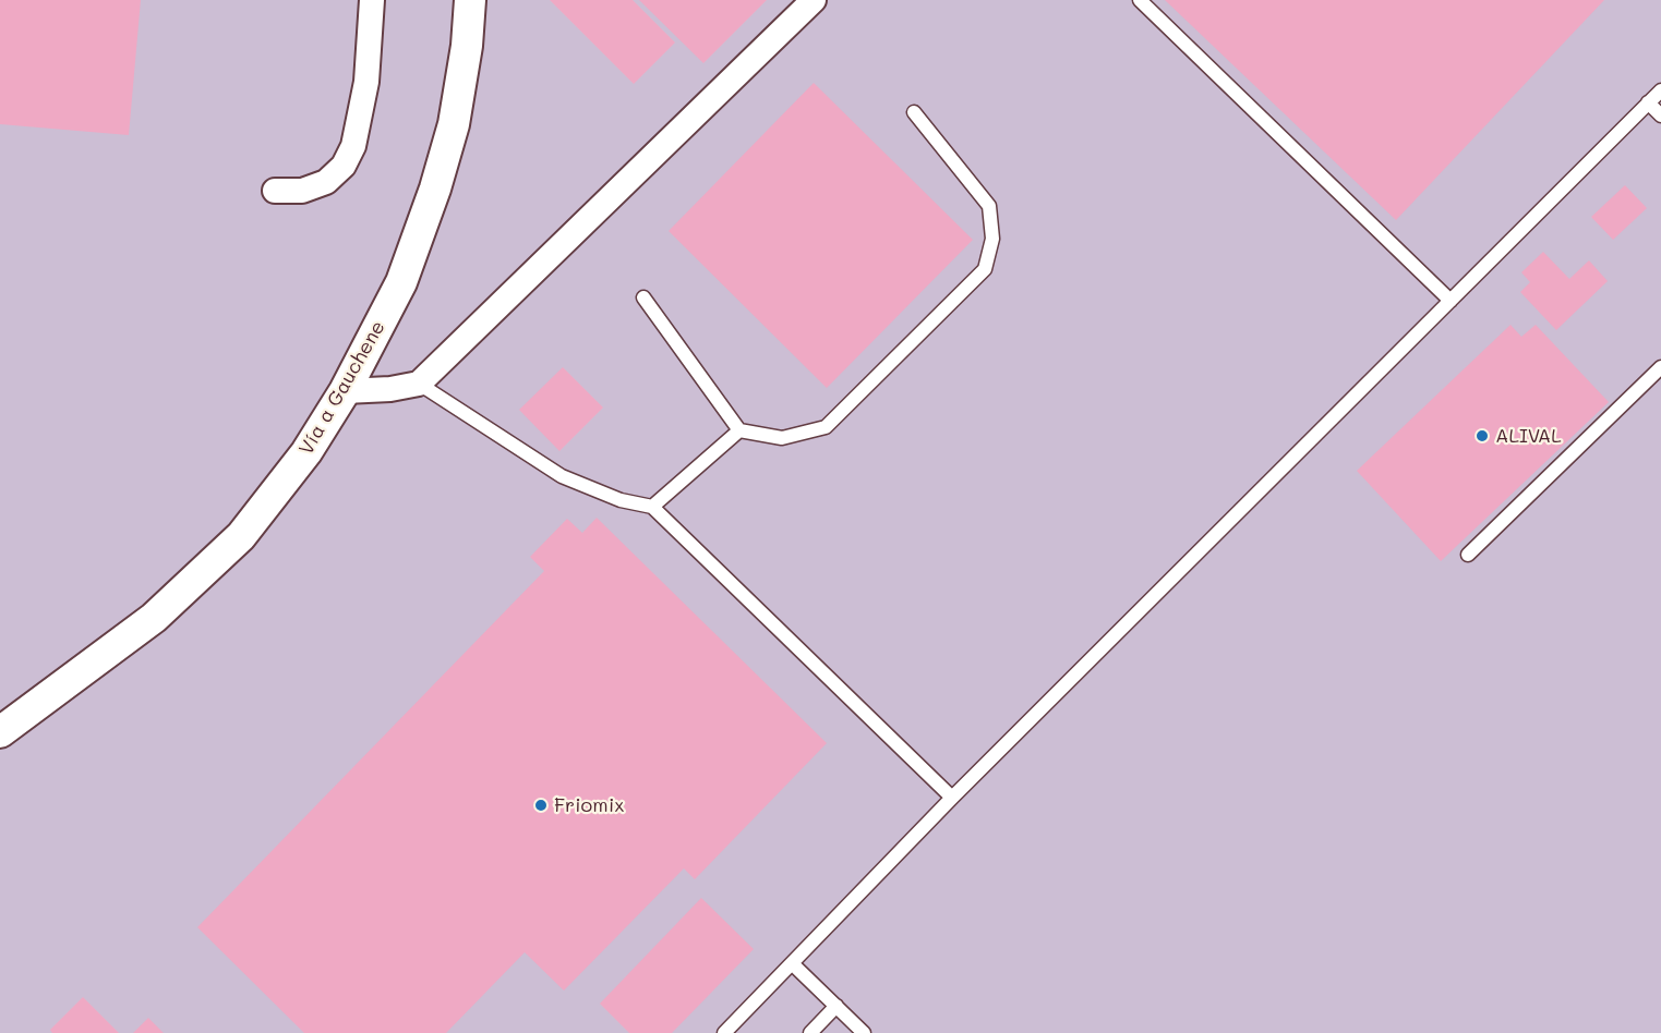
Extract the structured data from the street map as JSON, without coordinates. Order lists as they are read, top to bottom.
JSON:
{
  "streets": {
    "street": ["Vía a Gauchene"]
  },
  "places": ["ALIVAL", "Friomix"]
}
